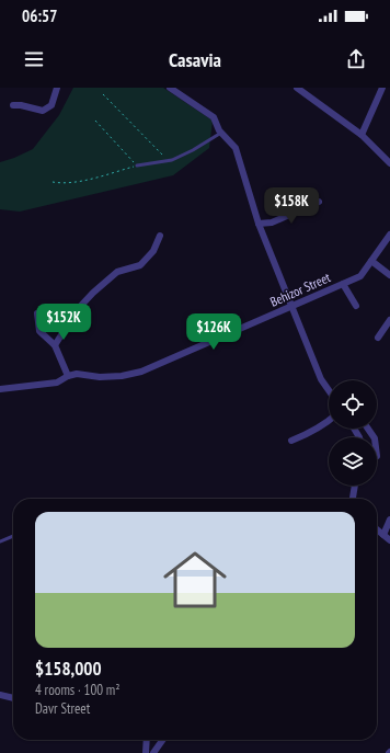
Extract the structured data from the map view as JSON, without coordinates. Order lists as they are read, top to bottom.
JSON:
{
  "streets": {
    "street": ["Behizor Street"]
  },
  "page": {
    "status": "06:57",
    "header": "Casavia",
    "price": ["$158K", "$152K", "$126K"],
    "list": [
      {
        "name": "$158,000",
        "note": "4 rooms · 100 m² · Davr Street"
      }
    ]
  }
}
